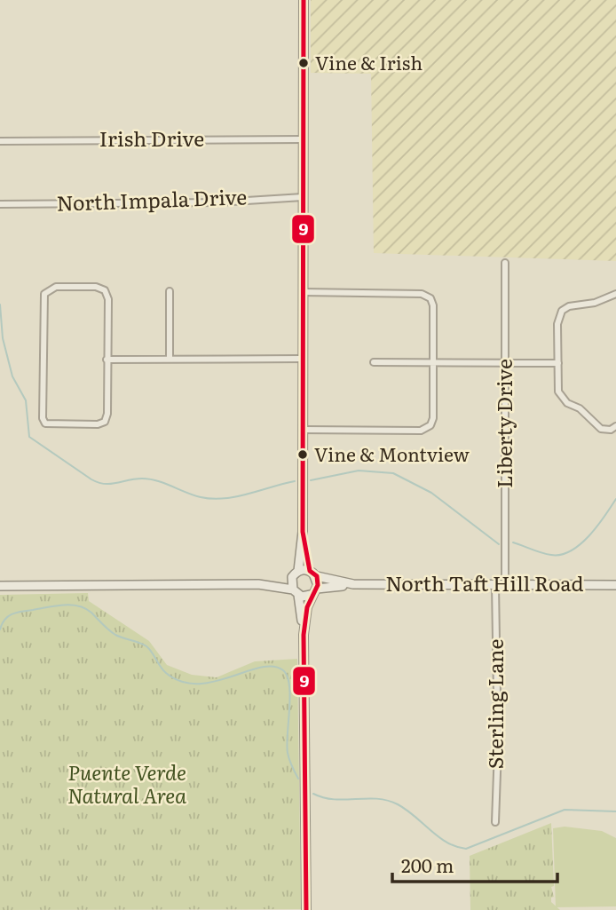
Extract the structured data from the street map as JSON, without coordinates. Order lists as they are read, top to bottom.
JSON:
{
  "streets": {
    "street": [
      "Irish Drive",
      "North Impala Drive",
      "Liberty Drive",
      "North Taft Hill Road",
      "Sterling Lane"
    ]
  },
  "crossings": [
    ["Liberty Drive", "North Taft Hill Road"],
    ["North Taft Hill Road", "Sterling Lane"]
  ],
  "parks": ["Puente Verde Natural Area"],
  "places": ["Vine & Irish", "Vine & Montview"],
  "lines": ["transit line 9"],
  "scale_bar": "200 m"
}
